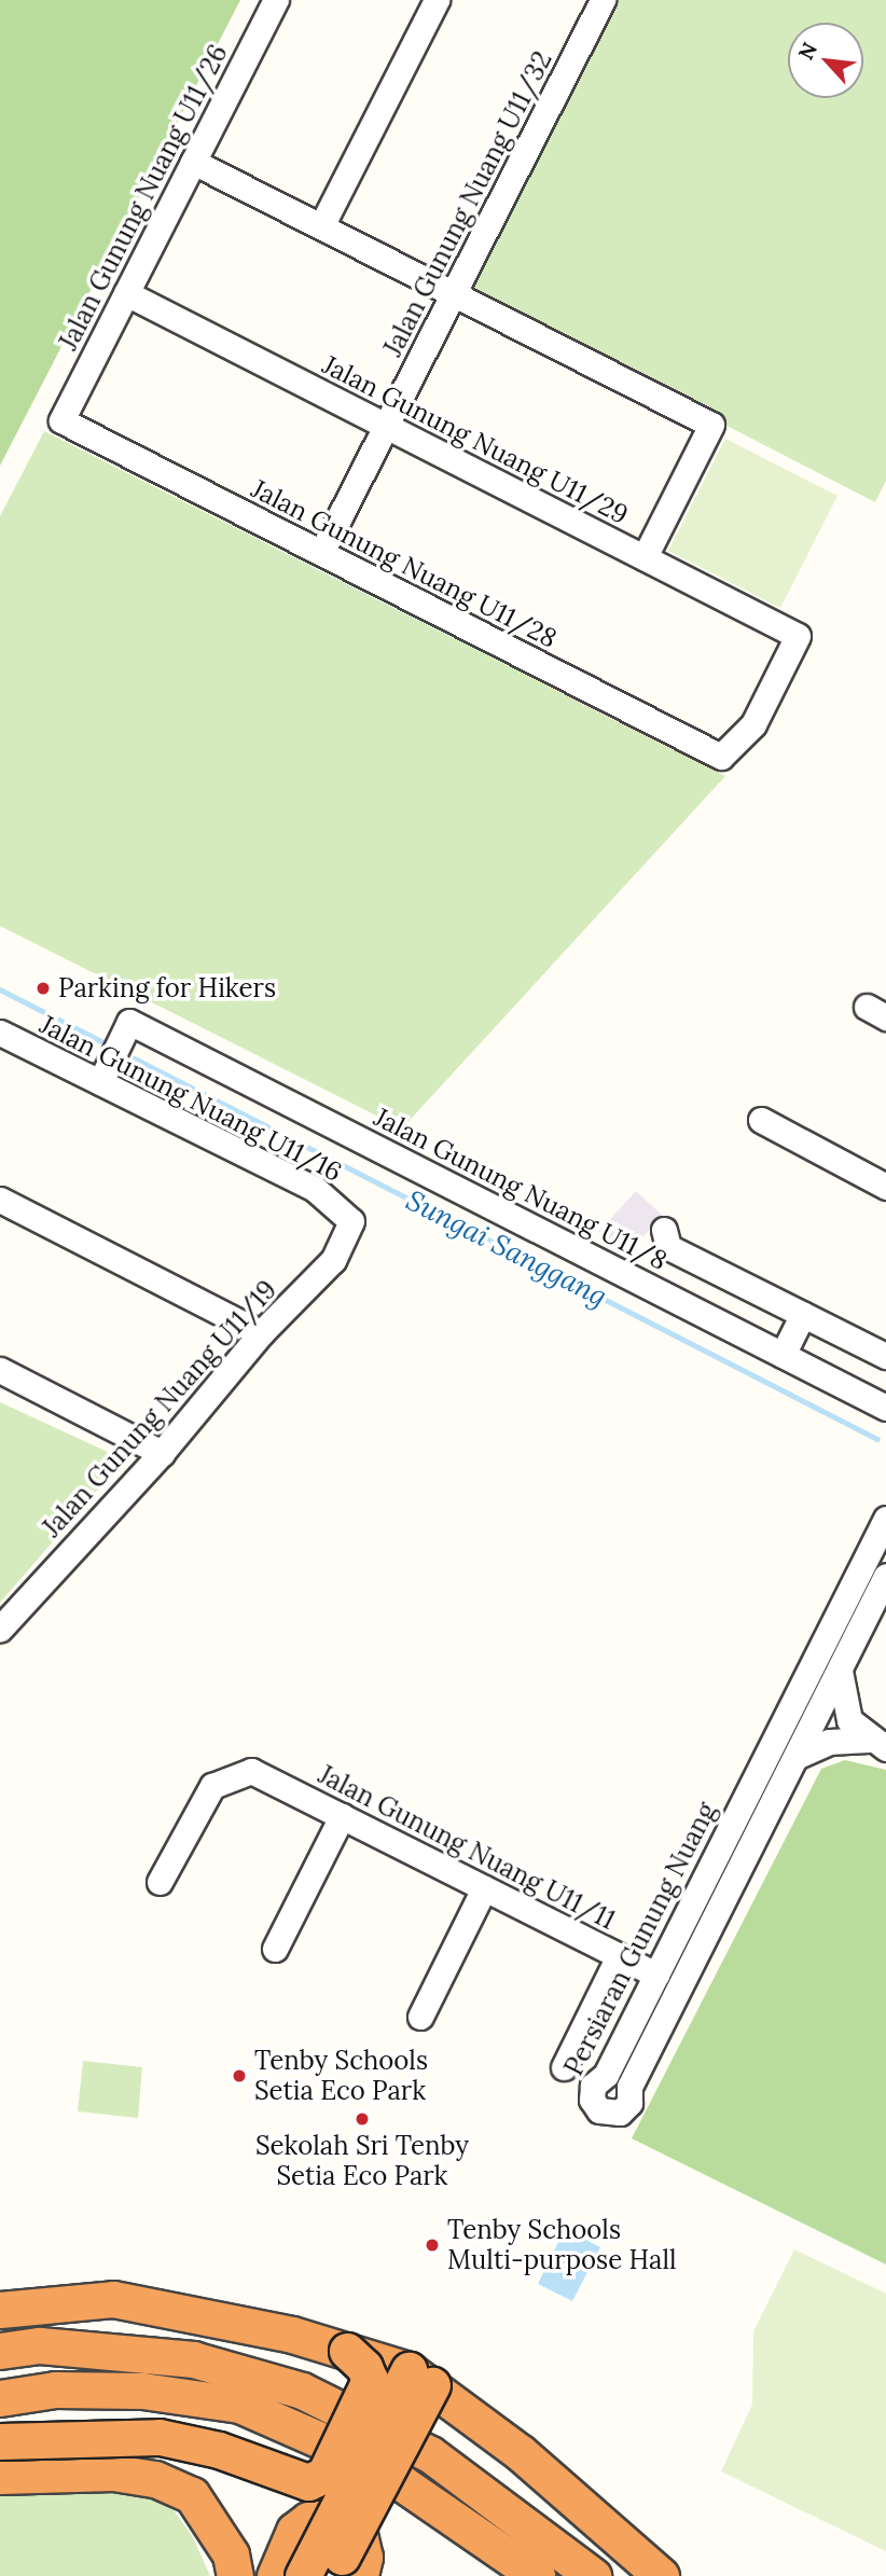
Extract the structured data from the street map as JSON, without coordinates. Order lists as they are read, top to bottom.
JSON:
{
  "streets": {
    "street": [
      "Jalan Gunung Nuang U11/26",
      "Jalan Gunung Nuang U11/32",
      "Jalan Gunung Nuang U11/29",
      "Jalan Gunung Nuang U11/28",
      "Jalan Gunung Nuang U11/16",
      "Jalan Gunung Nuang U11/8",
      "Jalan Gunung Nuang U11/19",
      "Jalan Gunung Nuang U11/11",
      "Persiaran Gunung Nuang"
    ]
  },
  "crossings": [
    ["Jalan Gunung Nuang U11/26", "Jalan Gunung Nuang U11/29"],
    ["Jalan Gunung Nuang U11/26", "Jalan Gunung Nuang U11/28"],
    ["Jalan Gunung Nuang U11/32", "Jalan Gunung Nuang U11/29"],
    ["Jalan Gunung Nuang U11/32", "Jalan Gunung Nuang U11/28"],
    ["Jalan Gunung Nuang U11/29", "Jalan Gunung Nuang U11/28"],
    ["Jalan Gunung Nuang U11/16", "Jalan Gunung Nuang U11/8"],
    ["Jalan Gunung Nuang U11/16", "Jalan Gunung Nuang U11/19"],
    ["Jalan Gunung Nuang U11/11", "Persiaran Gunung Nuang"]
  ],
  "water": ["Sungai Sanggang"],
  "places": [
    "Parking for Hikers",
    "Tenby Schools Setia Eco Park",
    "Sekolah Sri Tenby Setia Eco Park",
    "Tenby Schools Multi-purpose Hall"
  ],
  "north": "top left"
}
